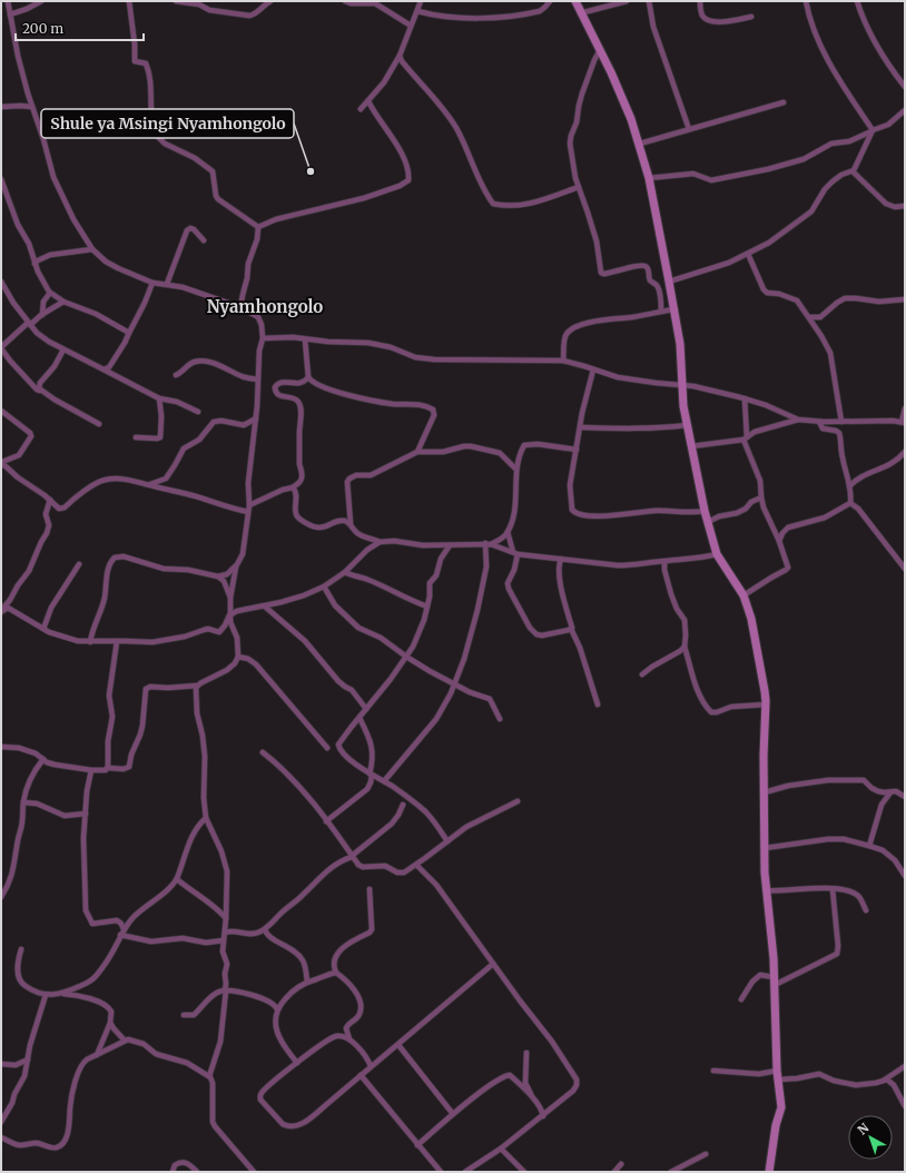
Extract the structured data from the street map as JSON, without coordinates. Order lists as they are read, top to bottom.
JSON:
{
  "districts": ["Nyamhongolo"],
  "places": ["Shule ya Msingi Nyamhongolo"],
  "scale_bar": "200 m",
  "north": "top left"
}
